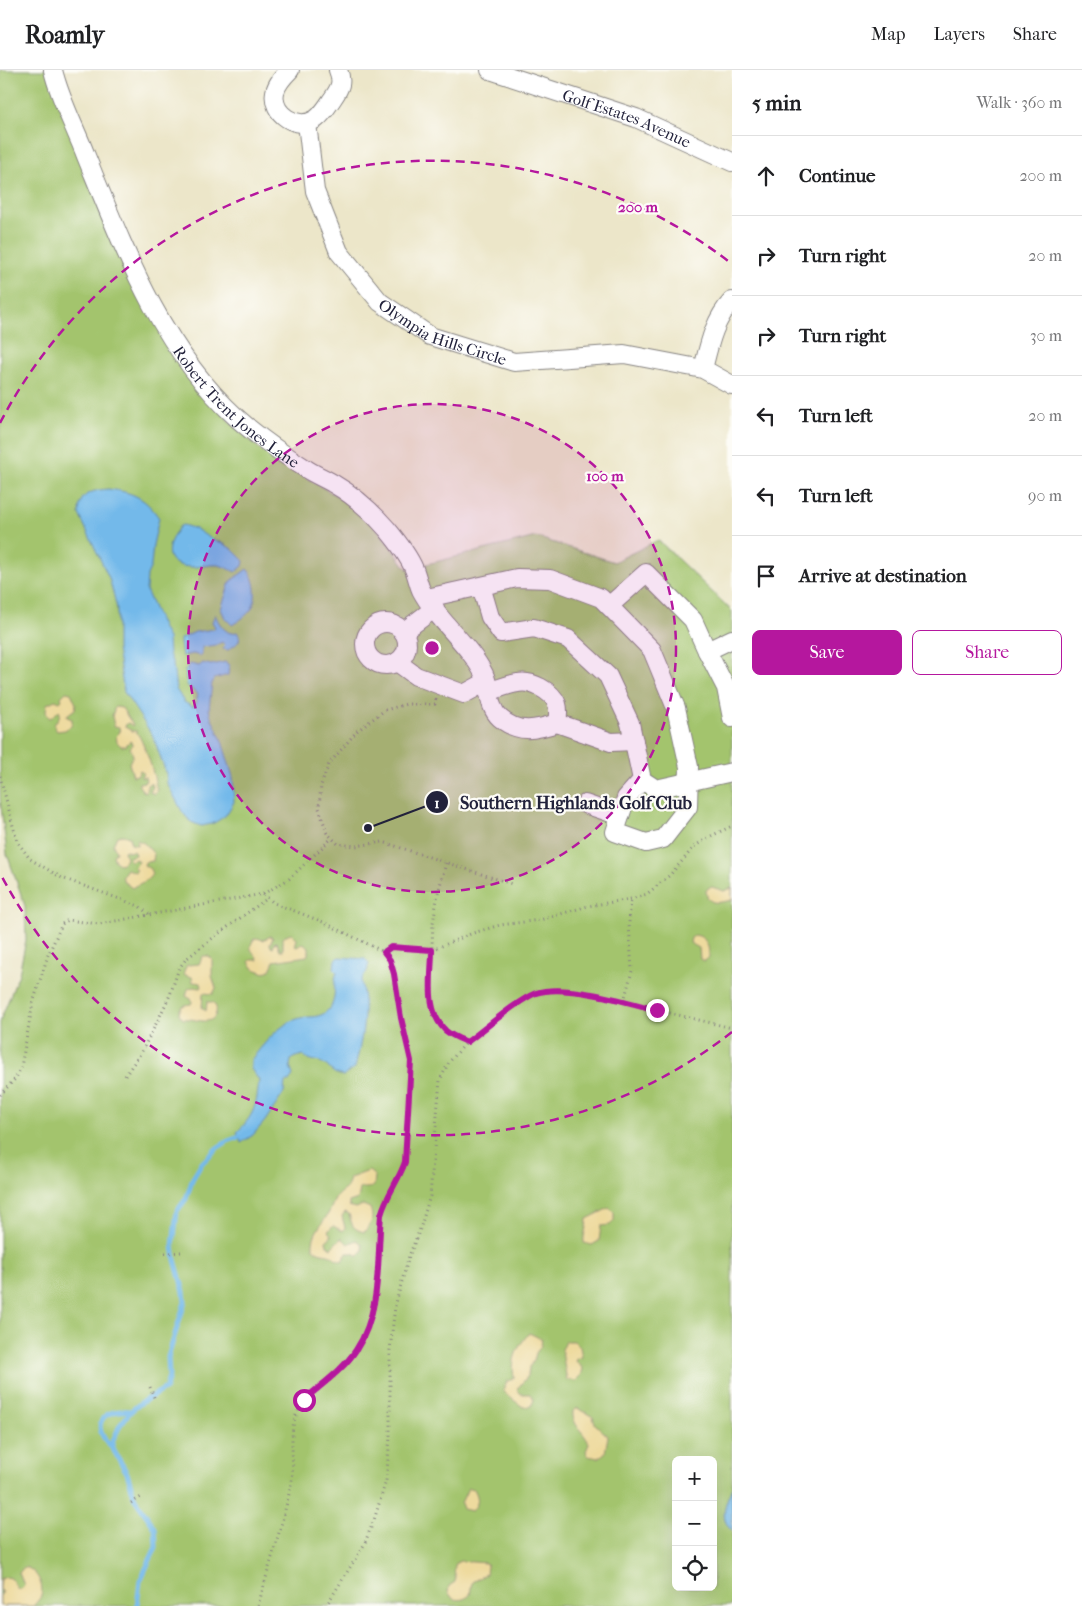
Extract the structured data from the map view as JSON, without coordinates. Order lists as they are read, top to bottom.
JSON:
{
  "streets": {
    "street": ["Golf Estates Avenue", "Olympia Hills Circle", "Robert Trent Jones Lane"]
  },
  "places": ["Southern Highlands Golf Club"],
  "page": {
    "header": "Roamly",
    "nav": ["Map", "Layers", "Share"],
    "heading": ["5 min", "Walk · 360 m"],
    "list": [
      ["Continue", "200 m"],
      ["Turn right", "20 m"],
      ["Turn right", "30 m"],
      ["Turn left", "20 m"],
      ["Turn left", "90 m"],
      "Arrive at destination"
    ],
    "buttons": ["Save", "Share"],
    "map_buttons": ["+", "−"]
  },
  "rings": ["200 m", "100 m"]
}
